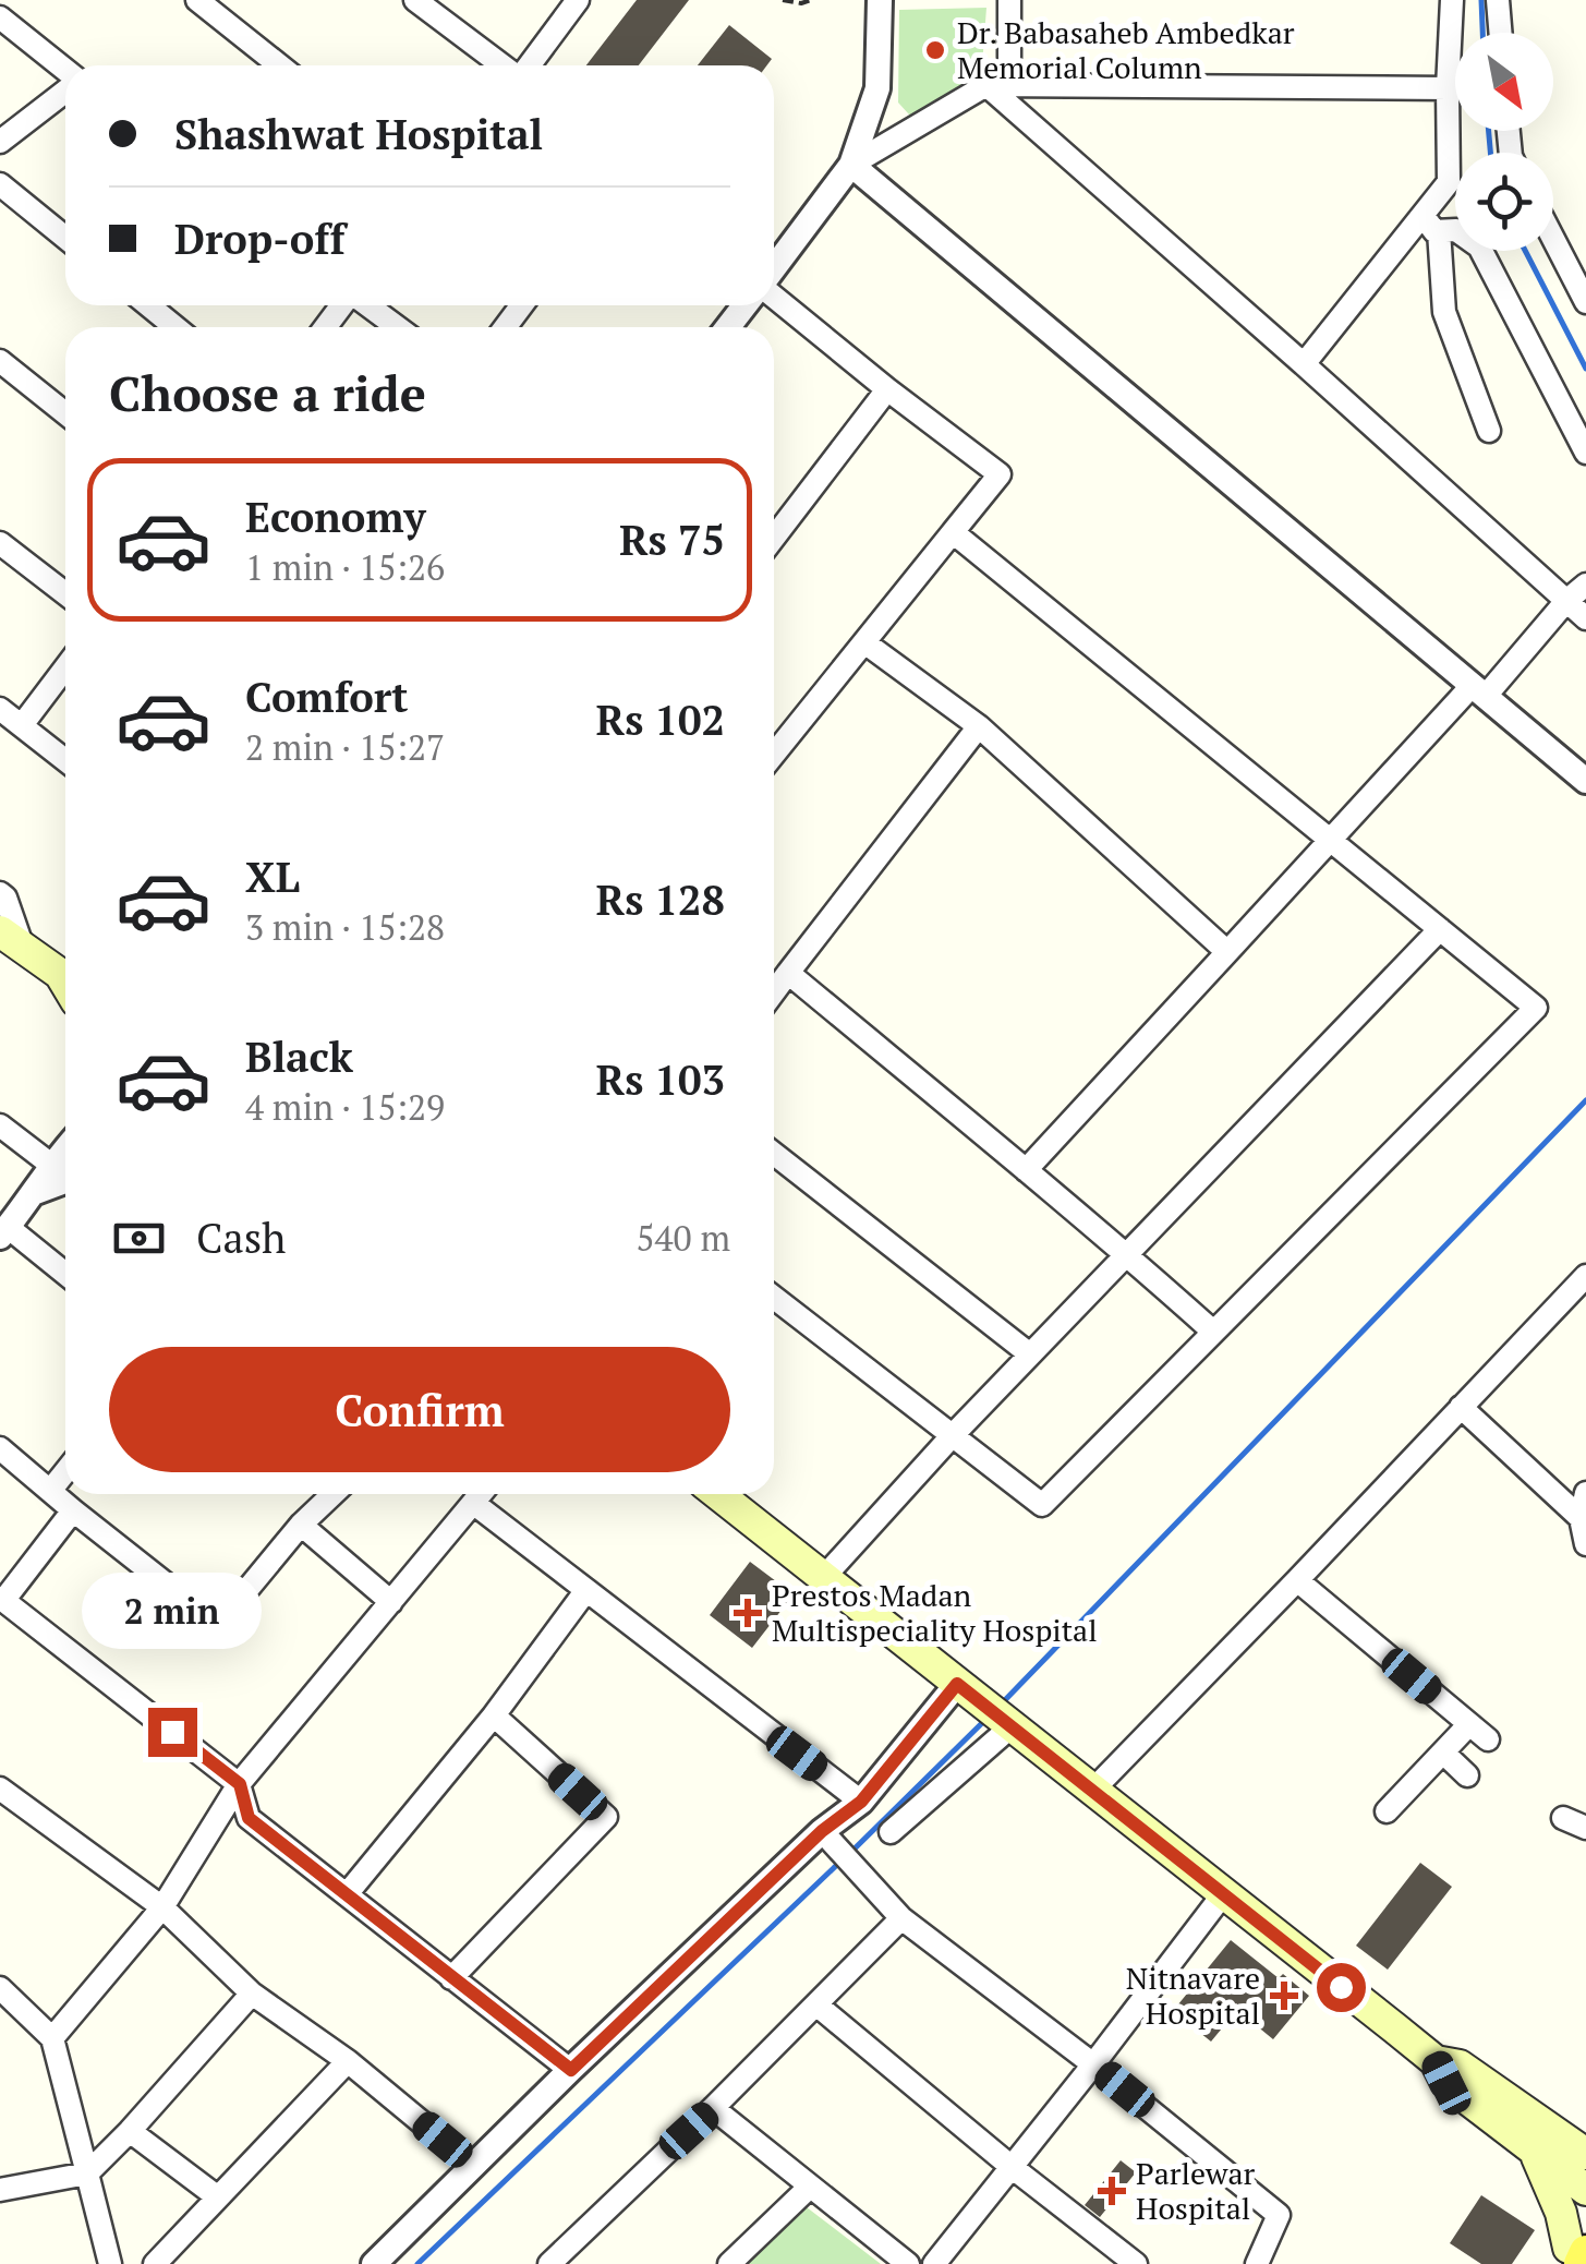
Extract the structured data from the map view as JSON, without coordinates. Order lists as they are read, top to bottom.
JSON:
{
  "places": {
    "other": ["Dr. Babasaheb Ambedkar Memorial Column"],
    "health": ["Prestos Madan Multispeciality Hospital", "Nitnavare Hospital", "Parlewar Hospital"]
  },
  "north": "bottom right",
  "page": {
    "banner": ["Shashwat Hospital", "Drop-off"],
    "heading": "Choose a ride",
    "list": [
      {
        "name": "Economy",
        "note": "1 min · 15:26",
        "value": "Rs 75"
      },
      {
        "name": "Comfort",
        "note": "2 min · 15:27",
        "value": "Rs 102"
      },
      {
        "name": "XL",
        "note": "3 min · 15:28",
        "value": "Rs 128"
      },
      {
        "name": "Black",
        "note": "4 min · 15:29",
        "value": "Rs 103"
      }
    ],
    "pay": ["Cash", "540 m"],
    "buttons": "Confirm",
    "bubble": "2 min"
  }
}
